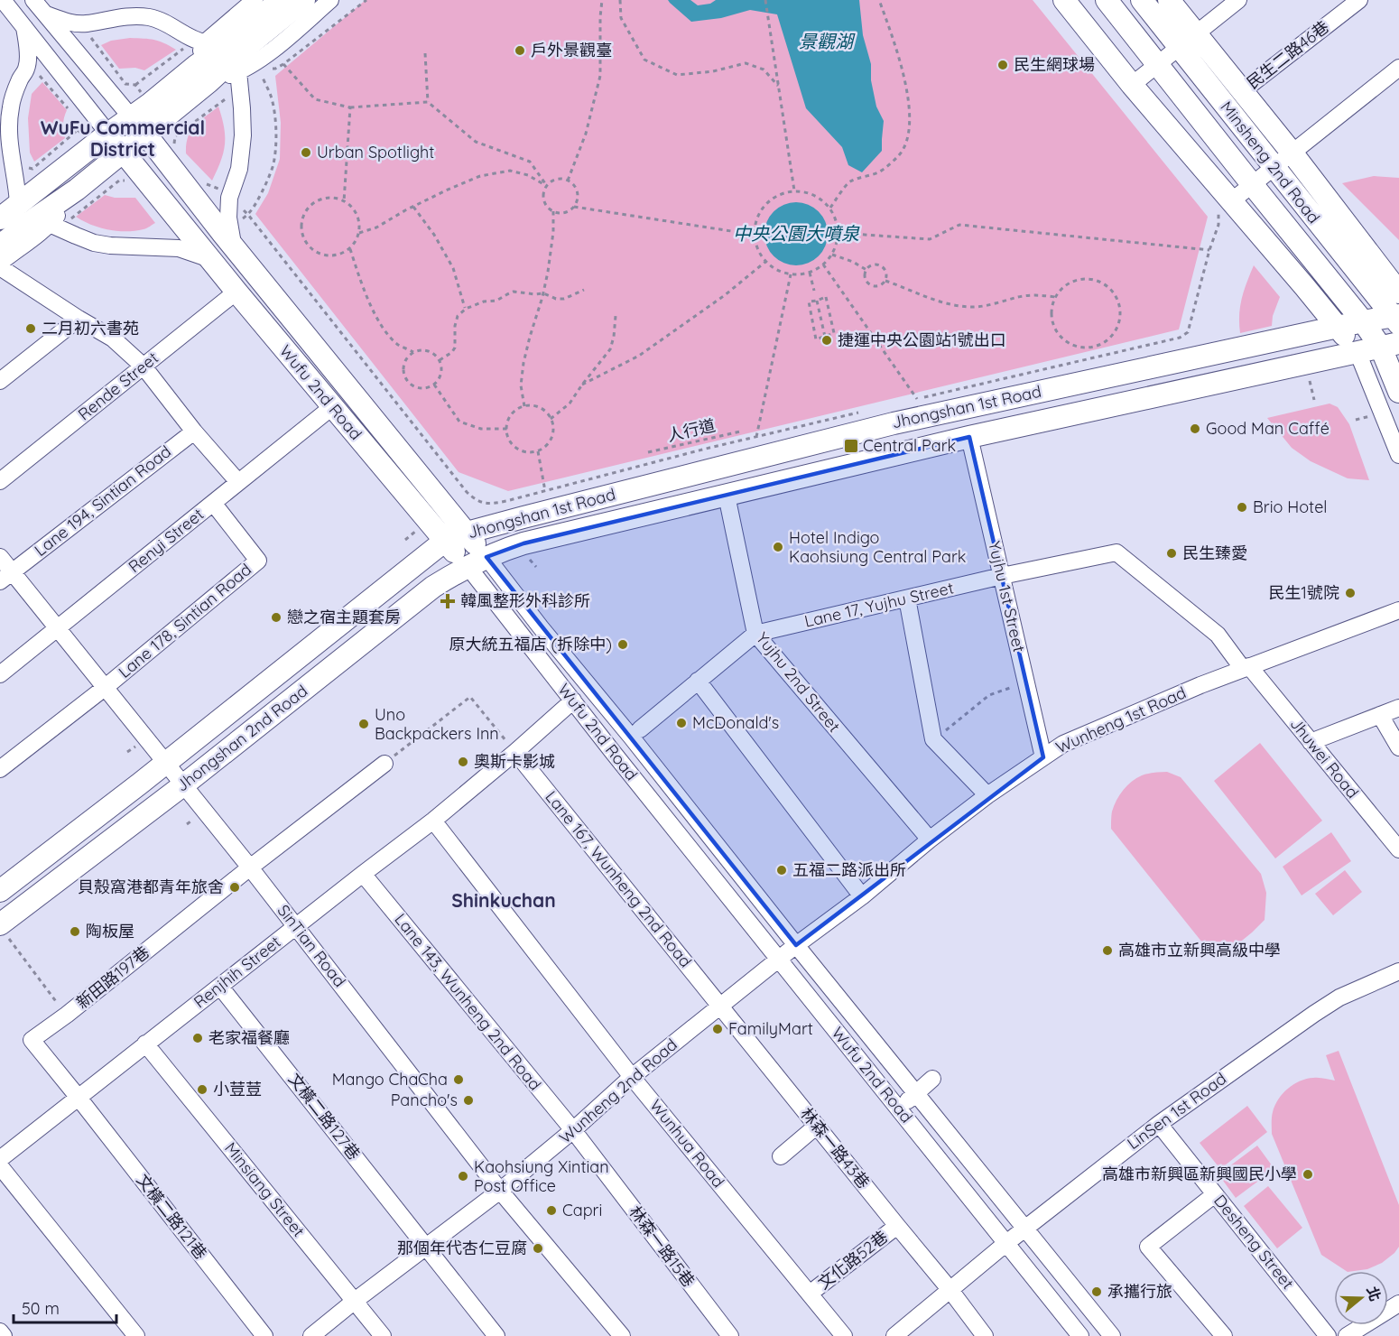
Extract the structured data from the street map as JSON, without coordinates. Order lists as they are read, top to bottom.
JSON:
{
  "streets": {
    "main road": [
      "Minsheng 2nd Road",
      "Wufu 2nd Road",
      "Jhongshan 1st Road",
      "Jhongshan 2nd Road"
    ],
    "street": [
      "民生二路46巷",
      "Rende Street",
      "Lane 194, Sintian Road",
      "Renyi Street",
      "Yujhu 1st Street",
      "Lane 17, Yujhu Street",
      "Lane 178, Sintian Road",
      "Yujhu 2nd Street",
      "Wunheng 1st Road",
      "Jhuwei Road",
      "Lane 167, Wunheng 2nd Road",
      "SinTian Road",
      "Renjhih Street",
      "新田路197巷",
      "Lane 143, Wunheng 2nd Road",
      "Wunheng 2nd Road",
      "LinSen 1st Road",
      "文橫二路127巷",
      "Wunhua Road",
      "林森一路43巷",
      "Minsiang Street",
      "文橫二路121巷",
      "Desheng Street",
      "林森一路15巷",
      "文化路52巷"
    ],
    "path": ["人行道"]
  },
  "crossings": [
    ["Minsheng 2nd Road", "Jhongshan 1st Road"],
    ["Rende Street", "Wufu 2nd Road"],
    ["Wufu 2nd Road", "Jhongshan 1st Road"],
    ["Wufu 2nd Road", "Renyi Street"],
    ["Wufu 2nd Road", "Wunheng 1st Road"],
    ["Wufu 2nd Road", "Jhongshan 2nd Road"],
    ["Wufu 2nd Road", "Renjhih Street"],
    ["Wufu 2nd Road", "Wunheng 2nd Road"],
    ["Wufu 2nd Road", "LinSen 1st Road"],
    ["Jhongshan 1st Road", "Yujhu 1st Street"],
    ["Jhongshan 1st Road", "Yujhu 2nd Street"],
    ["Jhongshan 1st Road", "Jhongshan 2nd Road"],
    ["Lane 194, Sintian Road", "SinTian Road"],
    ["Renyi Street", "Lane 178, Sintian Road"],
    ["Renyi Street", "SinTian Road"],
    ["Yujhu 1st Street", "Lane 17, Yujhu Street"],
    ["Yujhu 1st Street", "Wunheng 1st Road"],
    ["Lane 17, Yujhu Street", "Yujhu 2nd Street"],
    ["Lane 17, Yujhu Street", "Wunheng 1st Road"],
    ["Lane 17, Yujhu Street", "Jhuwei Road"],
    ["Lane 178, Sintian Road", "SinTian Road"],
    ["Yujhu 2nd Street", "Wunheng 1st Road"],
    ["Wunheng 1st Road", "Jhuwei Road"],
    ["Wunheng 1st Road", "Wunheng 2nd Road"],
    ["Jhongshan 2nd Road", "SinTian Road"],
    ["Lane 167, Wunheng 2nd Road", "Renjhih Street"],
    ["Lane 167, Wunheng 2nd Road", "Wunheng 2nd Road"],
    ["Lane 167, Wunheng 2nd Road", "林森一路43巷"],
    ["SinTian Road", "Renjhih Street"],
    ["SinTian Road", "新田路197巷"],
    ["SinTian Road", "Wunheng 2nd Road"],
    ["Renjhih Street", "新田路197巷"],
    ["Renjhih Street", "Lane 143, Wunheng 2nd Road"],
    ["Renjhih Street", "文橫二路127巷"],
    ["Renjhih Street", "Wunhua Road"],
    ["Renjhih Street", "Minsiang Street"],
    ["Renjhih Street", "文橫二路121巷"],
    ["新田路197巷", "文橫二路121巷"],
    ["Lane 143, Wunheng 2nd Road", "Wunheng 2nd Road"],
    ["Lane 143, Wunheng 2nd Road", "林森一路15巷"],
    ["Wunheng 2nd Road", "文橫二路127巷"],
    ["Wunheng 2nd Road", "Wunhua Road"],
    ["Wunheng 2nd Road", "林森一路43巷"],
    ["Wunheng 2nd Road", "Minsiang Street"],
    ["Wunheng 2nd Road", "林森一路15巷"],
    ["LinSen 1st Road", "林森一路43巷"],
    ["LinSen 1st Road", "Desheng Street"],
    ["Wunhua Road", "文化路52巷"],
    ["林森一路43巷", "文化路52巷"]
  ],
  "districts": ["WuFu Commercial District", "Shinkuchan"],
  "water": ["景觀湖", "中央公園大噴泉"],
  "places": {
    "other": [
      "戶外景觀臺",
      "民生網球場",
      "Urban Spotlight",
      "二月初六書苑",
      "捷運中央公園站1號出口",
      "Good Man Caffé",
      "Brio Hotel",
      "Hotel Indigo Kaohsiung Central Park",
      "民生臻愛",
      "民生1號院",
      "戀之宿主題套房",
      "原大統五福店 (拆除中)",
      "McDonald's",
      "Uno Backpackers Inn",
      "奧斯卡影城",
      "五福二路派出所",
      "貝殼窩港都青年旅舍",
      "陶板屋",
      "高雄市立新興高級中學",
      "FamilyMart",
      "老家福餐廳",
      "Mango ChaCha",
      "小荳荳",
      "Pancho's",
      "高雄市新興區新興國民小學",
      "Kaohsiung Xintian Post Office",
      "Capri",
      "那個年代杏仁豆腐",
      "承攜行旅"
    ],
    "transit": ["Central Park"],
    "health": ["韓風整形外科診所"]
  },
  "scale_bar": "50 m",
  "north": "right"
}
